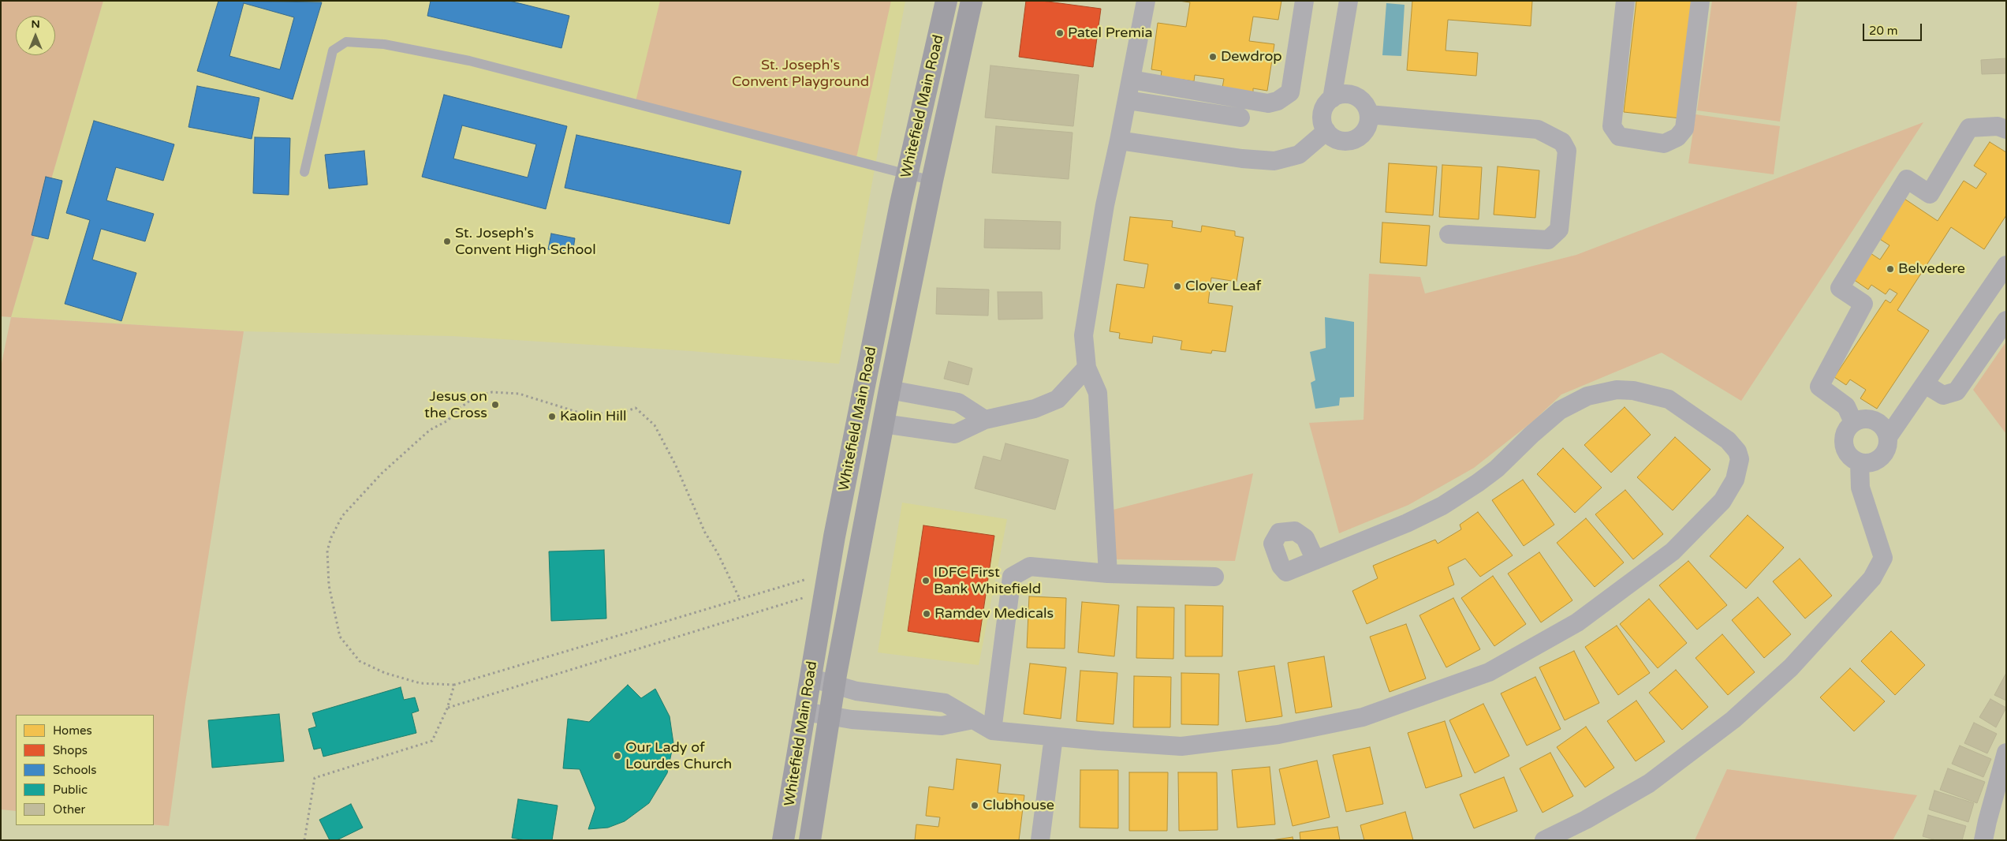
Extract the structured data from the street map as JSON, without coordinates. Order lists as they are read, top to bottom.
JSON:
{
  "streets": {
    "main road": ["Whitefield Main Road"]
  },
  "parks": ["St. Joseph's Convent Playground"],
  "places": [
    "Patel Premia",
    "Dewdrop",
    "St. Joseph's Convent High School",
    "Belvedere",
    "Clover Leaf",
    "Jesus on the Cross",
    "Kaolin Hill",
    "IDFC First Bank Whitefield",
    "Ramdev Medicals",
    "Our Lady of Lourdes Church",
    "Clubhouse"
  ],
  "legend": [
    "Homes",
    "Shops",
    "Schools",
    "Public",
    "Other"
  ],
  "scale_bar": "20 m",
  "north": "top"
}
